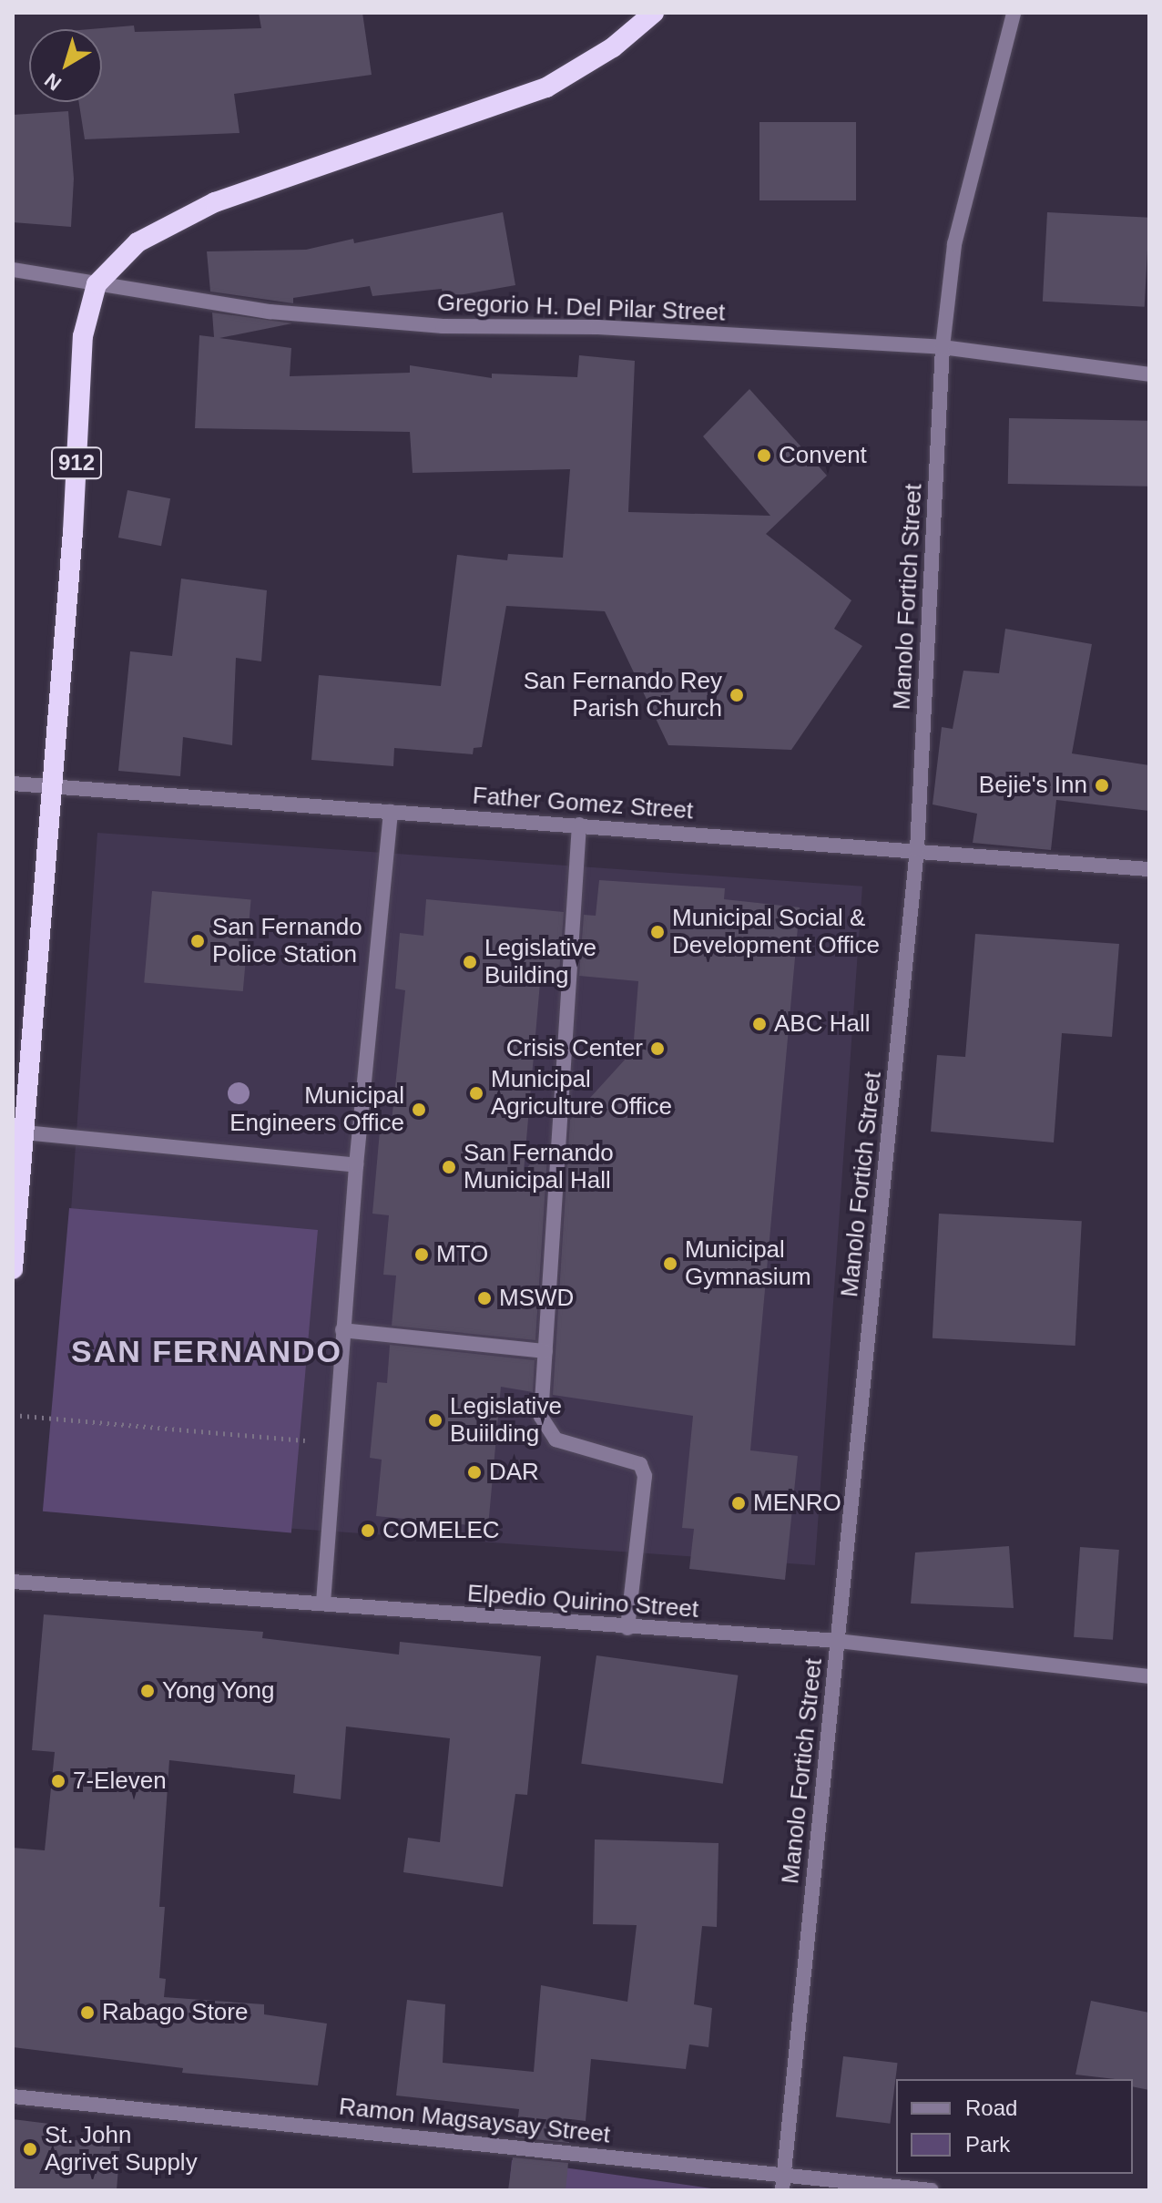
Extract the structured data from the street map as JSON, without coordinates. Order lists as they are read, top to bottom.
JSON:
{
  "streets": {
    "highway": ["912"],
    "street": [
      "Gregorio H. Del Pilar Street",
      "Manolo Fortich Street",
      "Father Gomez Street",
      "Elpedio Quirino Street",
      "Ramon Magsaysay Street"
    ]
  },
  "crossings": [
    ["Gregorio H. Del Pilar Street", "912"],
    ["Gregorio H. Del Pilar Street", "Manolo Fortich Street"],
    ["912", "Father Gomez Street"],
    ["Manolo Fortich Street", "Father Gomez Street"],
    ["Manolo Fortich Street", "Elpedio Quirino Street"],
    ["Manolo Fortich Street", "Ramon Magsaysay Street"]
  ],
  "districts": ["SAN FERNANDO"],
  "places": [
    "Convent",
    "San Fernando Rey Parish Church",
    "Bejie's Inn",
    "Municipal Social & Development Office",
    "San Fernando Police Station",
    "Legislative Building",
    "ABC Hall",
    "Crisis Center",
    "Municipal Agriculture Office",
    "Municipal Engineers Office",
    "San Fernando Municipal Hall",
    "MTO",
    "Municipal Gymnasium",
    "MSWD",
    "Legislative Buiilding",
    "DAR",
    "MENRO",
    "COMELEC",
    "Yong Yong",
    "7-Eleven",
    "Rabago Store",
    "St. John Agrivet Supply"
  ],
  "legend": ["Road", "Park"],
  "north": "bottom left"
}
